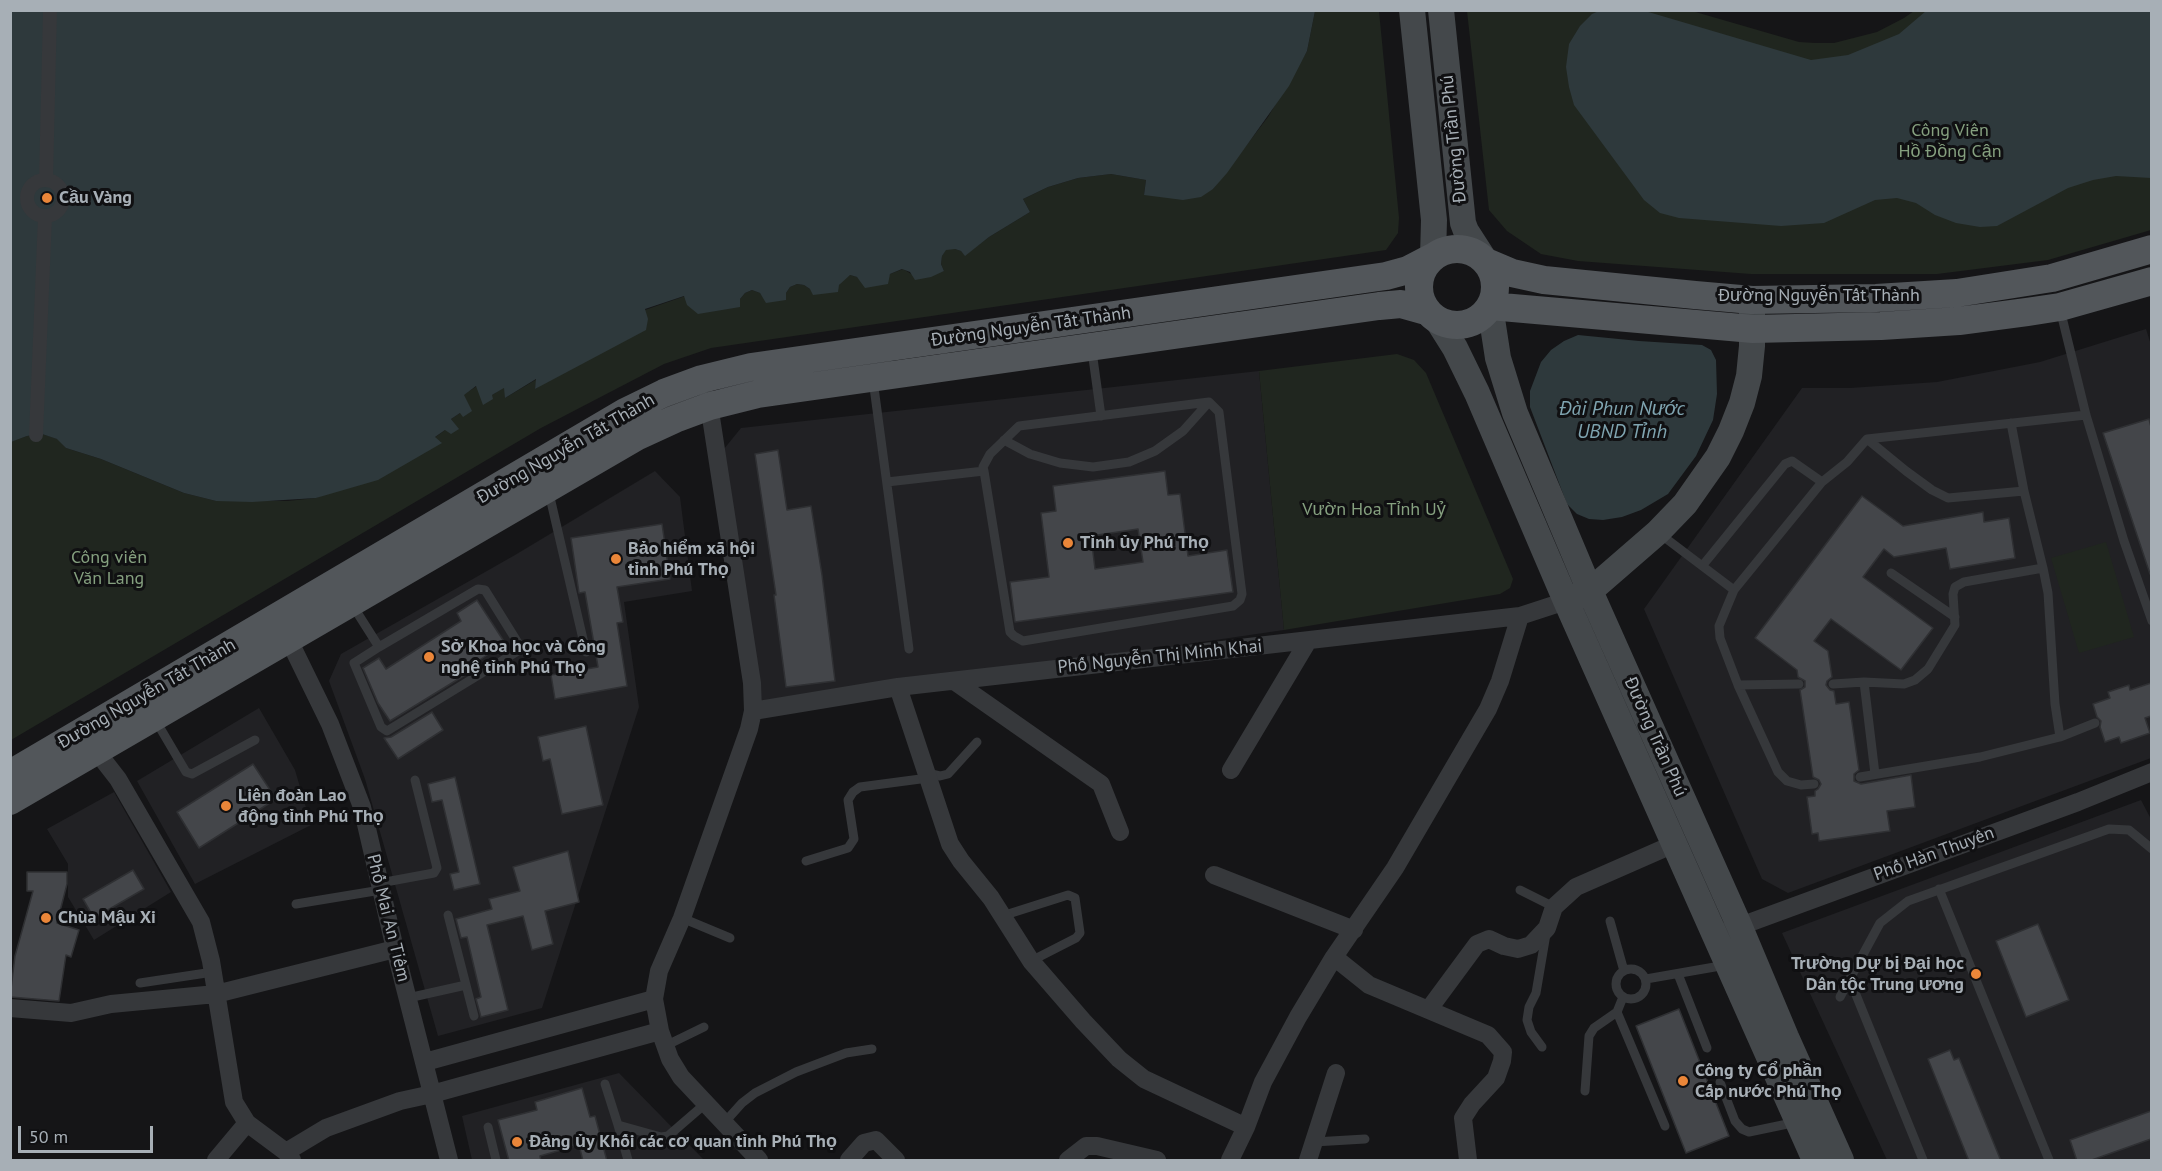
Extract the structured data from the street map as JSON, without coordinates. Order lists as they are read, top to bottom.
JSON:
{
  "streets": {
    "main road": ["Đường Trần Phú", "Đường Nguyễn Tất Thành"],
    "street": ["Phố Nguyễn Thị Minh Khai", "Phố Hàn Thuyên", "Phố Mai An Tiêm"]
  },
  "crossings": [
    ["Đường Trần Phú", "Đường Nguyễn Tất Thành"],
    ["Đường Trần Phú", "Phố Nguyễn Thị Minh Khai"],
    ["Đường Trần Phú", "Phố Hàn Thuyên"],
    ["Đường Nguyễn Tất Thành", "Phố Mai An Tiêm"]
  ],
  "water": ["Đài Phun Nước UBND Tỉnh"],
  "parks": ["Công Viên Hồ Đồng Cận", "Vườn Hoa Tỉnh Uỷ", "Công viên Văn Lang"],
  "places": [
    "Cầu Vàng",
    "Tỉnh ủy Phú Thọ",
    "Bảo hiểm xã hội tỉnh Phú Thọ",
    "Sở Khoa học và Công nghệ tỉnh Phú Thọ",
    "Liên đoàn Lao động tỉnh Phú Thọ",
    "Chùa Mậu Xi",
    "Trường Dự bị Đại học Dân tộc Trung ương",
    "Công ty Cổ phần Cấp nước Phú Thọ",
    "Đảng ủy Khối các cơ quan tỉnh Phú Thọ"
  ],
  "scale_bar": "50 m"
}
